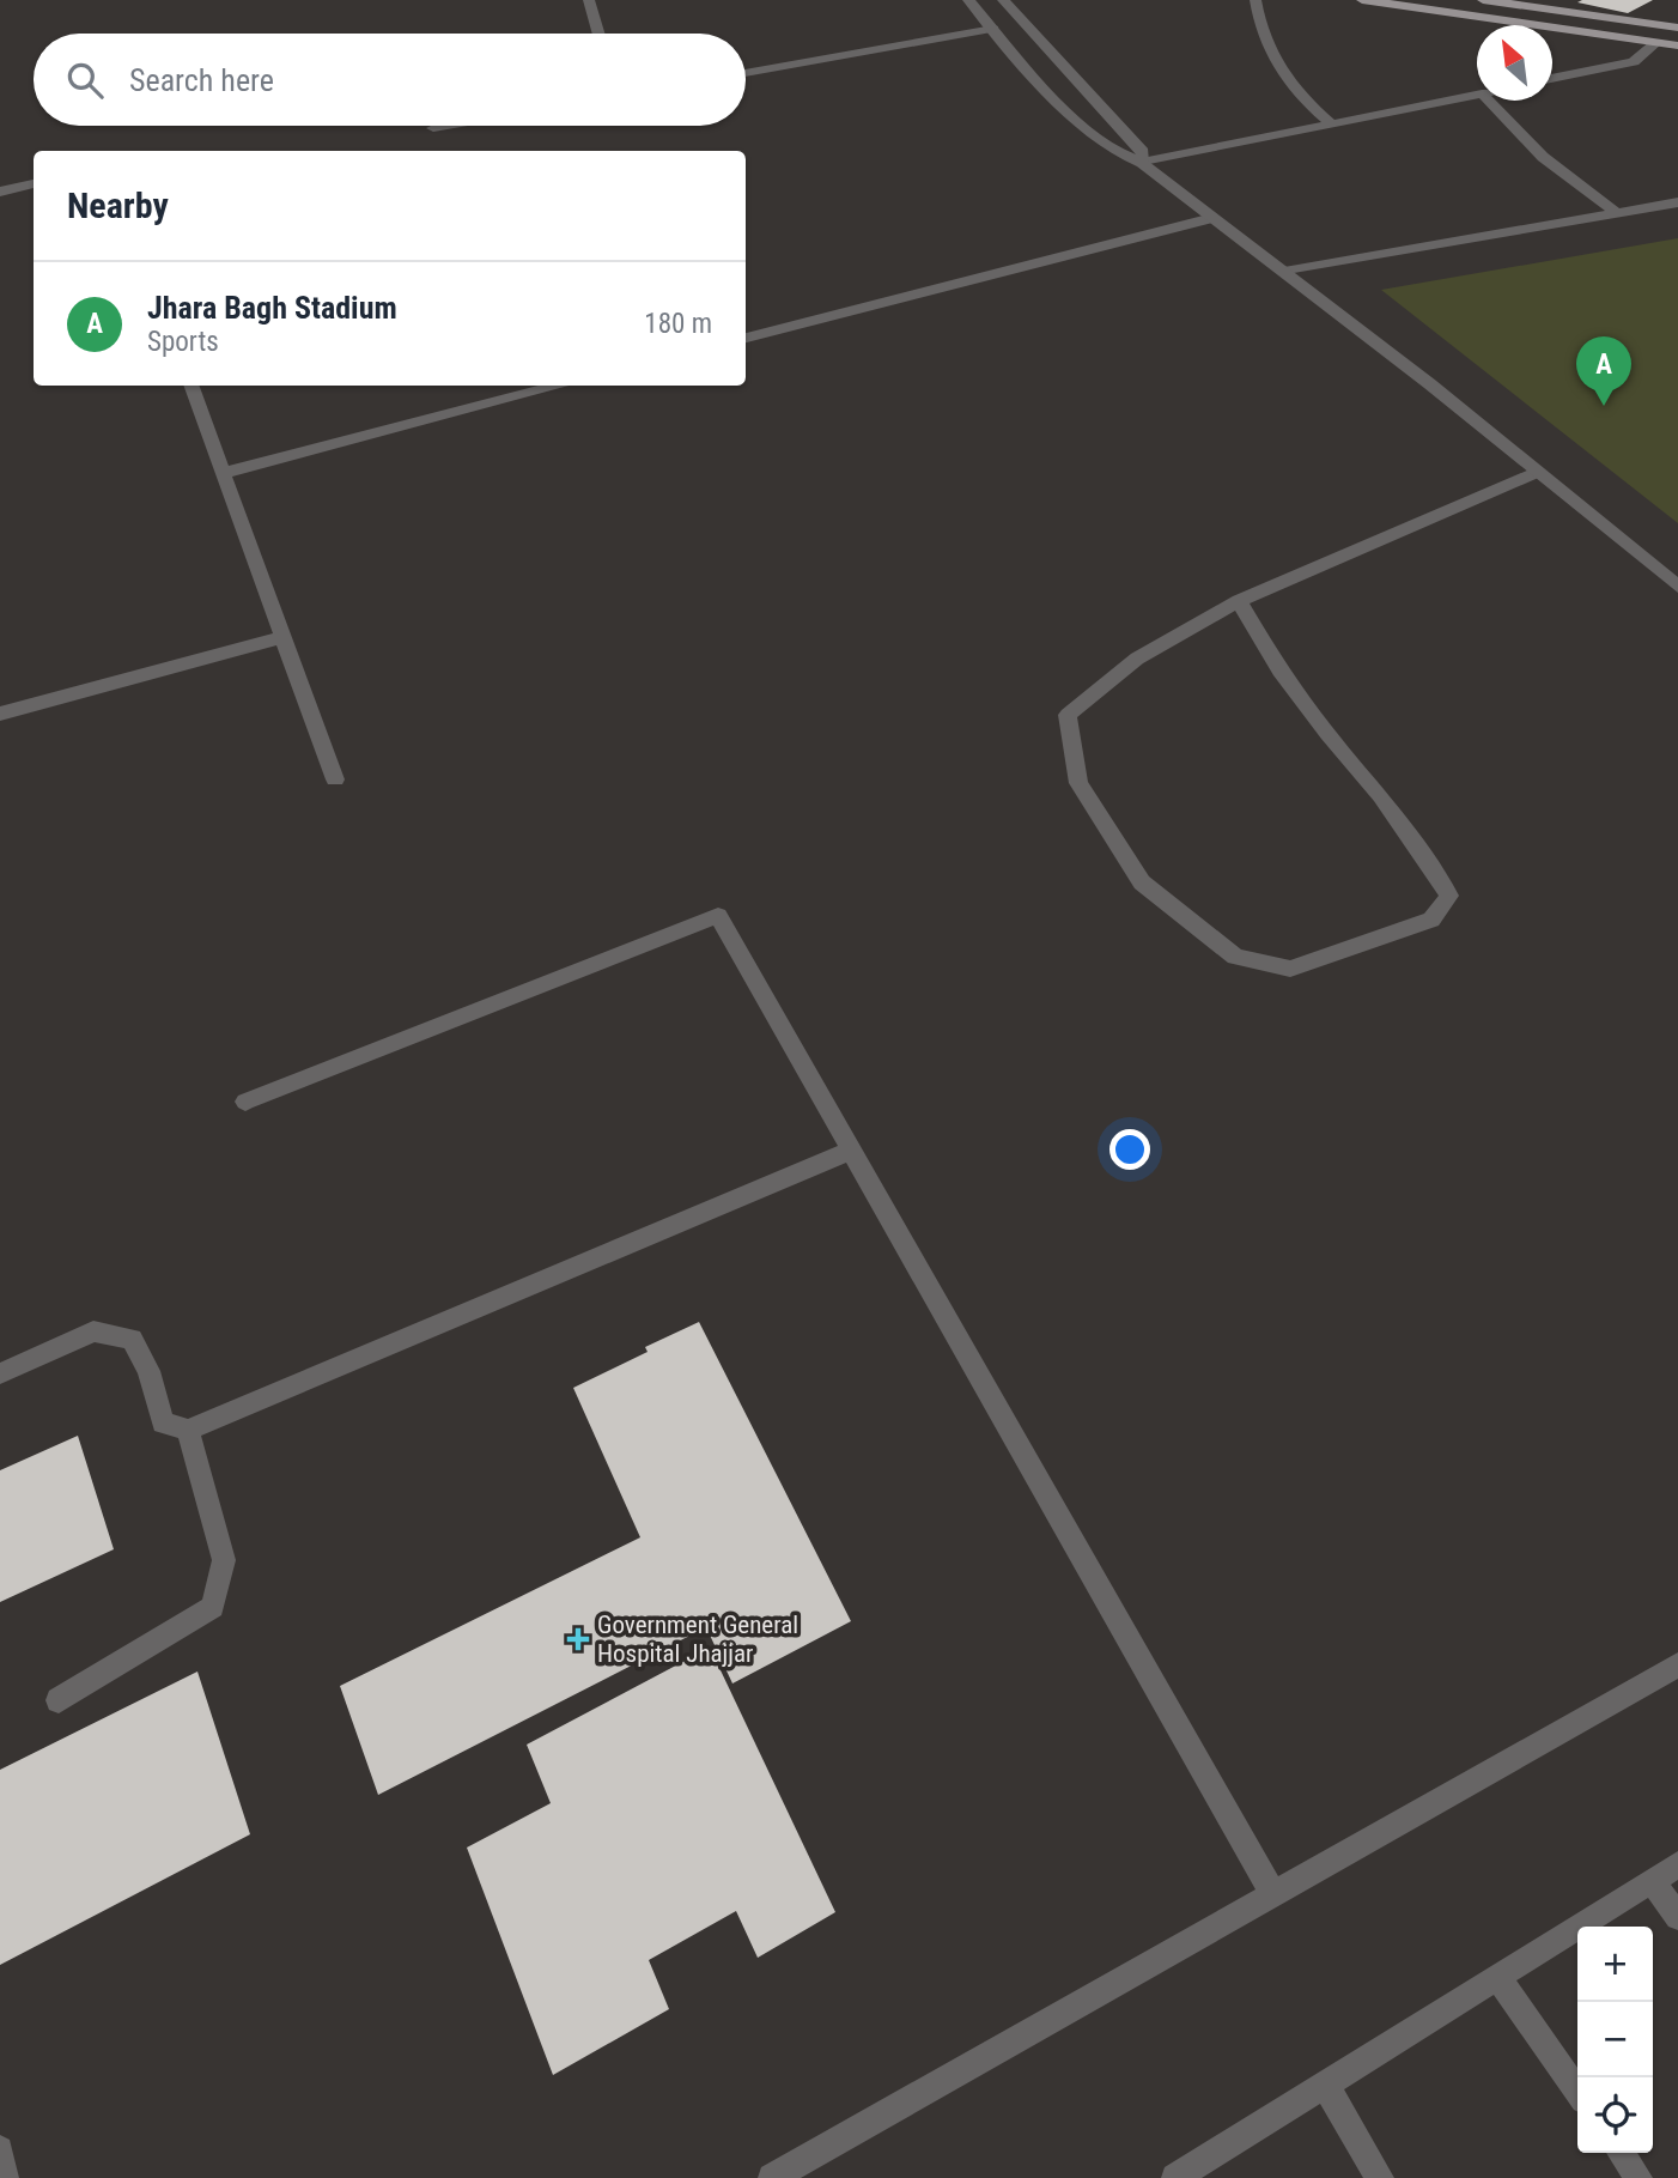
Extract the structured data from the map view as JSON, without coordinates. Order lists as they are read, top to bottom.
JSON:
{
  "places": {
    "health": ["Government General Hospital Jhajjar"]
  },
  "north": "top left",
  "page": {
    "search": "Search here",
    "heading": "Nearby",
    "list": [
      {
        "mark": "A",
        "name": "Jhara Bagh Stadium",
        "note": "Sports",
        "value": "180 m"
      }
    ],
    "pins": "A",
    "map_buttons": ["+", "−"]
  }
}
